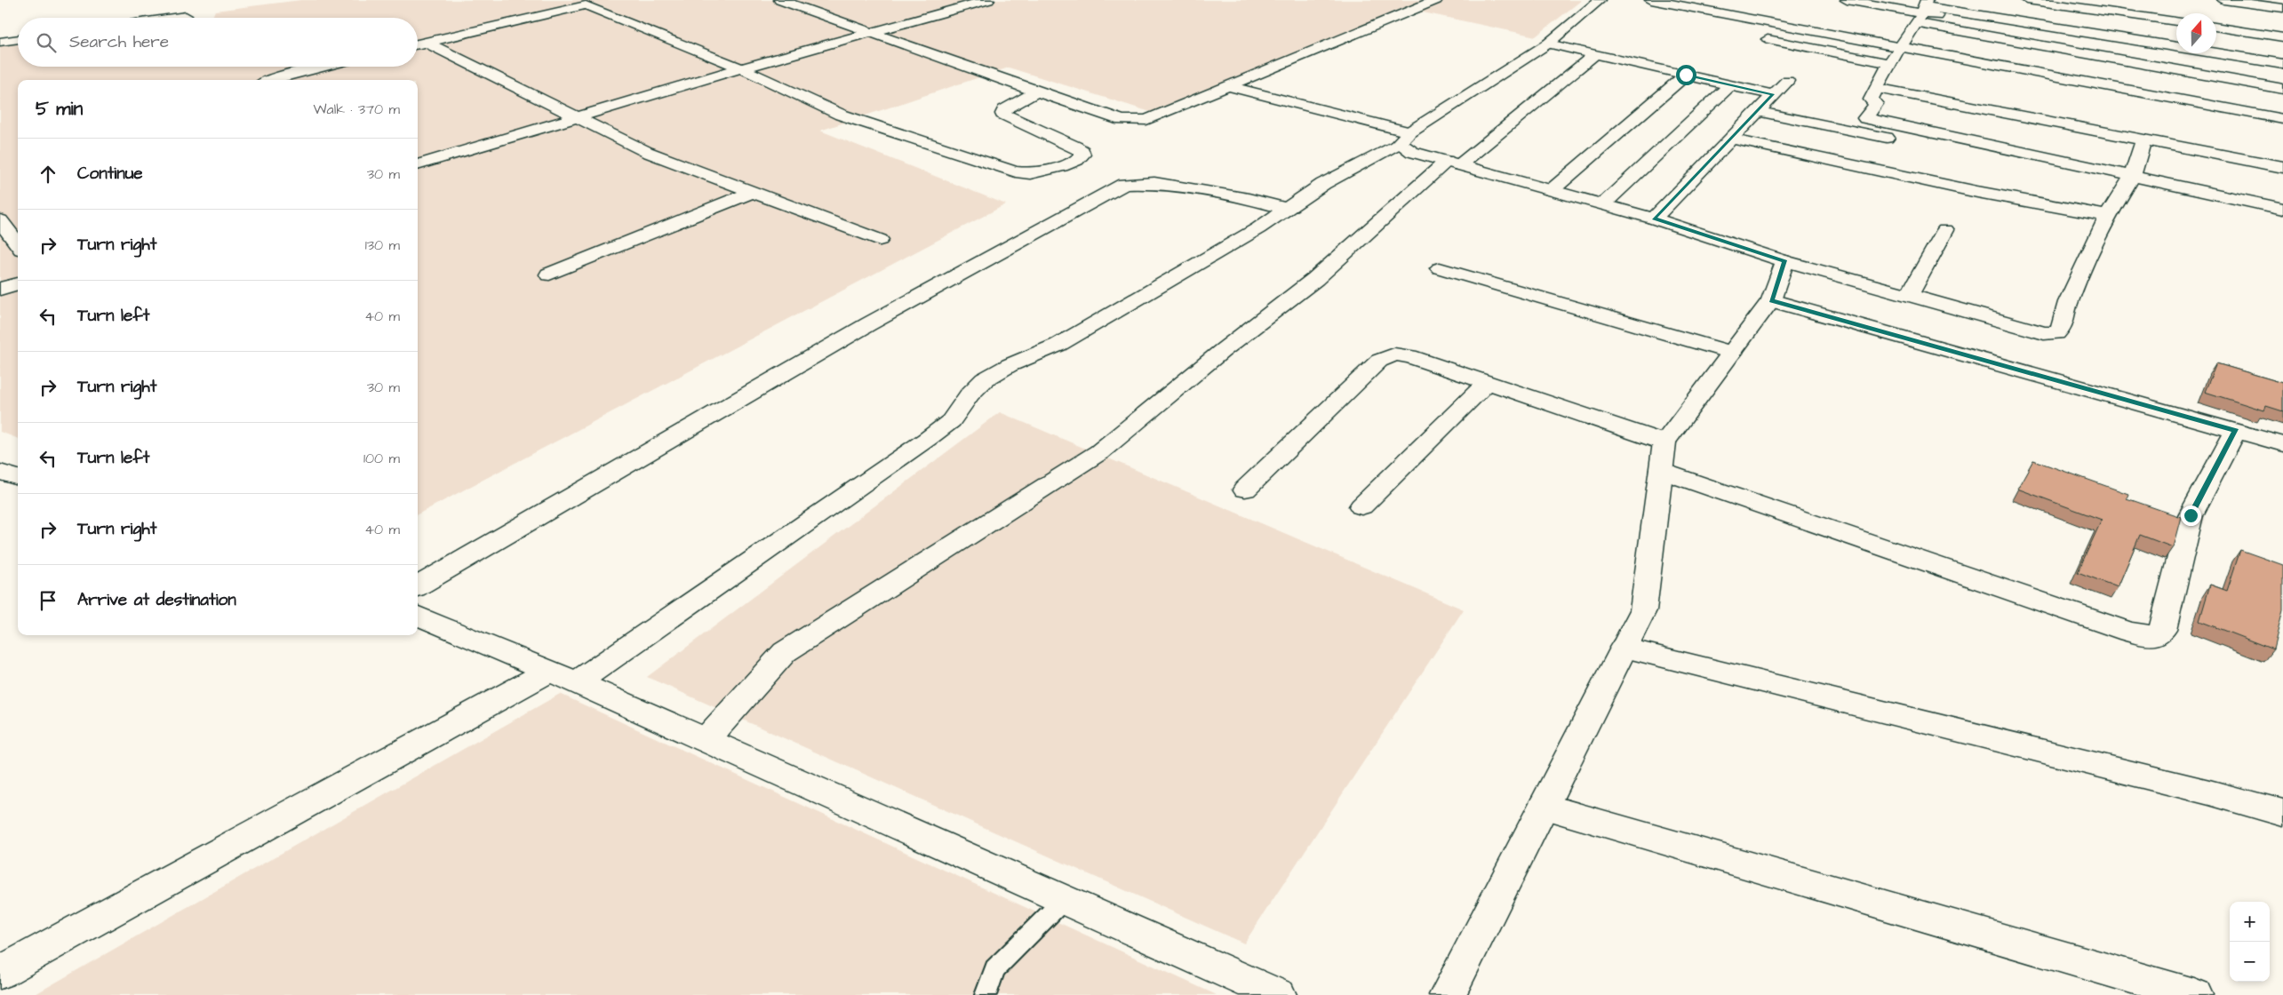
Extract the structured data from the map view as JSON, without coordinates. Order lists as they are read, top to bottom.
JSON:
{
  "north": "top",
  "page": {
    "search": "Search here",
    "heading": ["5 min", "Walk · 370 m"],
    "list": [
      ["Continue", "30 m"],
      ["Turn right", "130 m"],
      ["Turn left", "40 m"],
      ["Turn right", "30 m"],
      ["Turn left", "100 m"],
      ["Turn right", "40 m"],
      "Arrive at destination"
    ],
    "map_buttons": ["+", "−"]
  }
}
